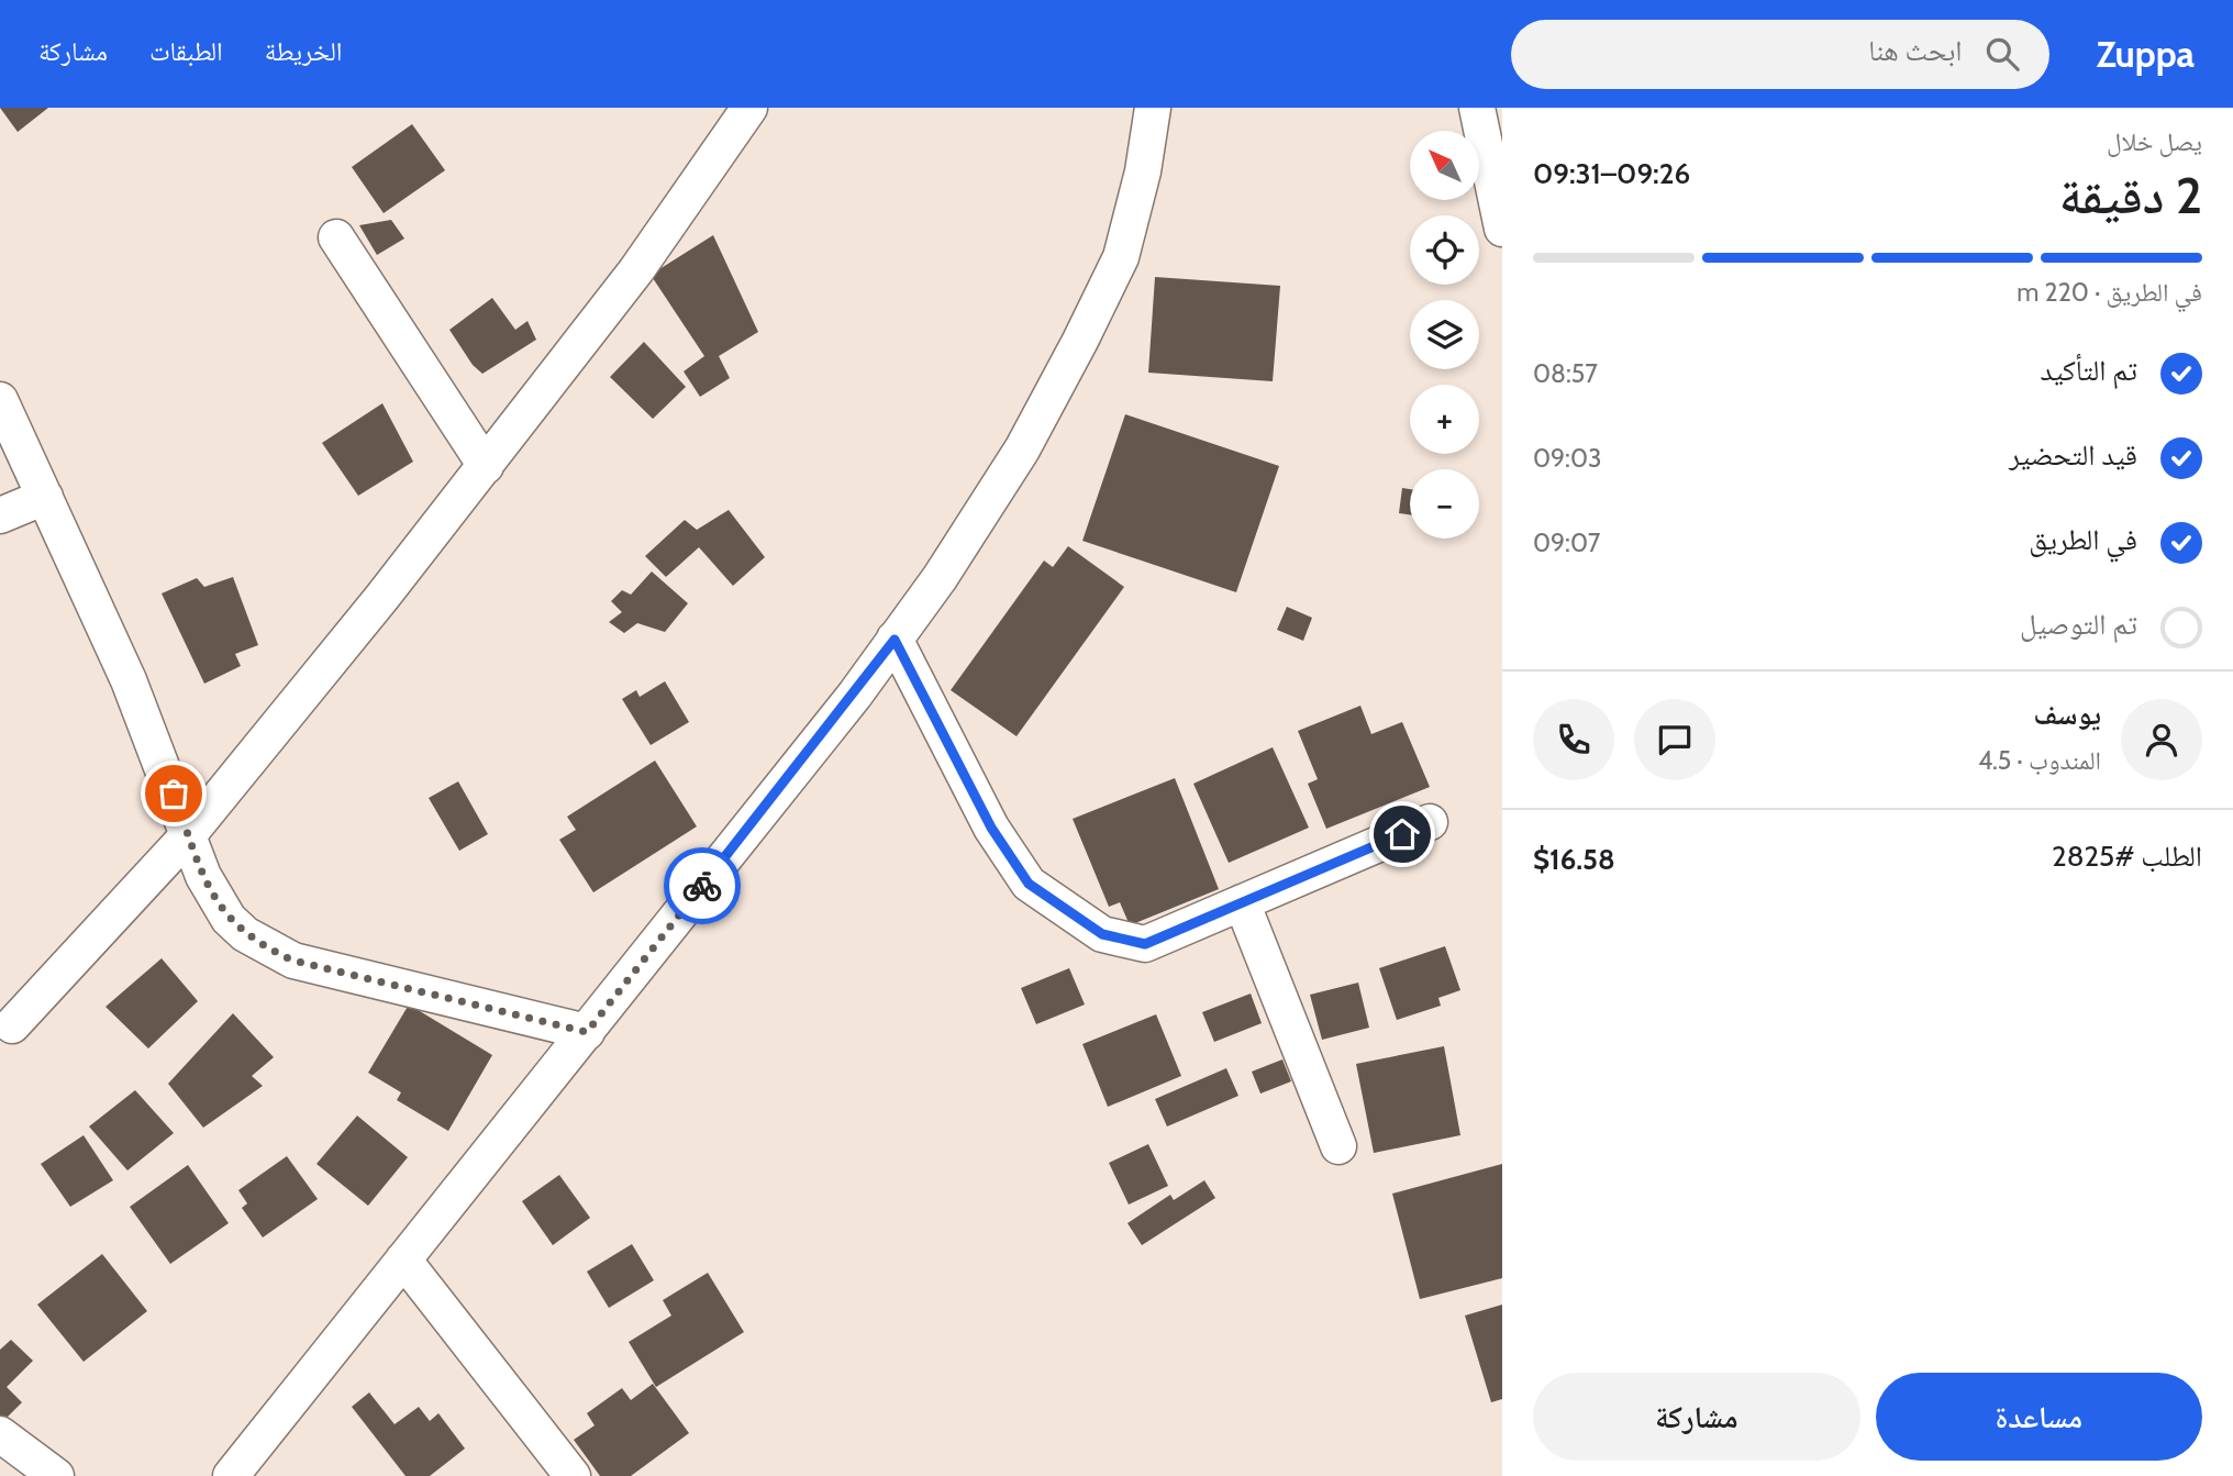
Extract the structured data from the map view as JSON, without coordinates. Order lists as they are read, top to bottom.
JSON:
{
  "north": "top left",
  "page": {
    "header": "Zuppa",
    "search": "ابحث هنا",
    "nav": ["الخريطة", "الطبقات", "مشاركة"],
    "heading": ["2 دقيقة", "يصل خلال", "09:26–09:31"],
    "panel": [
      "يوسف",
      "المندوب · 4.5",
      "الطلب #2825",
      "$16.58"
    ],
    "map_buttons": ["+", "−"],
    "bar": "في الطريق · 220 m",
    "list": [
      ["تم التأكيد", "08:57"],
      ["قيد التحضير", "09:03"],
      ["في الطريق", "09:07"],
      "تم التوصيل"
    ],
    "buttons": ["مساعدة", "مشاركة"]
  }
}
